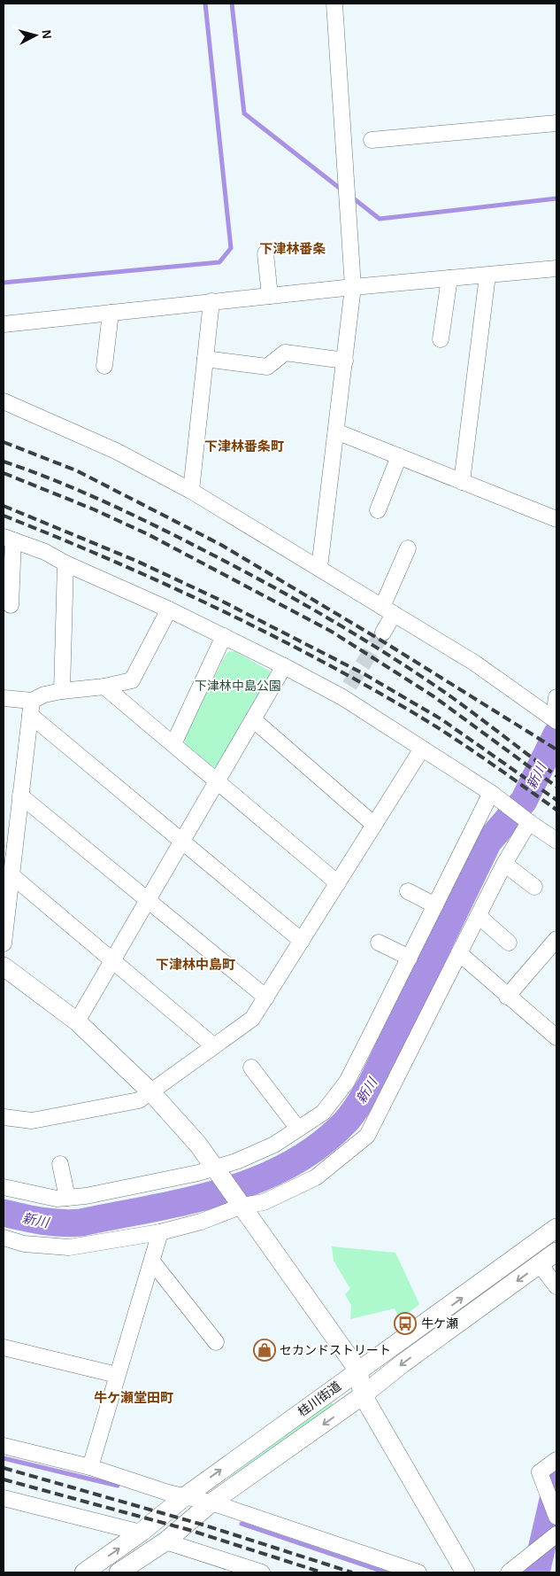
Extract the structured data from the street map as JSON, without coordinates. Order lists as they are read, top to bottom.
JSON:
{
  "streets": {
    "street": ["桂川街道"]
  },
  "districts": [
    "下津林番条",
    "下津林番条町",
    "下津林中島町",
    "牛ケ瀬堂田町"
  ],
  "water": ["新川"],
  "parks": ["下津林中島公園"],
  "places": {
    "bus stop": ["牛ケ瀬"],
    "shop": ["セカンドストリート"]
  },
  "north": "right"
}
